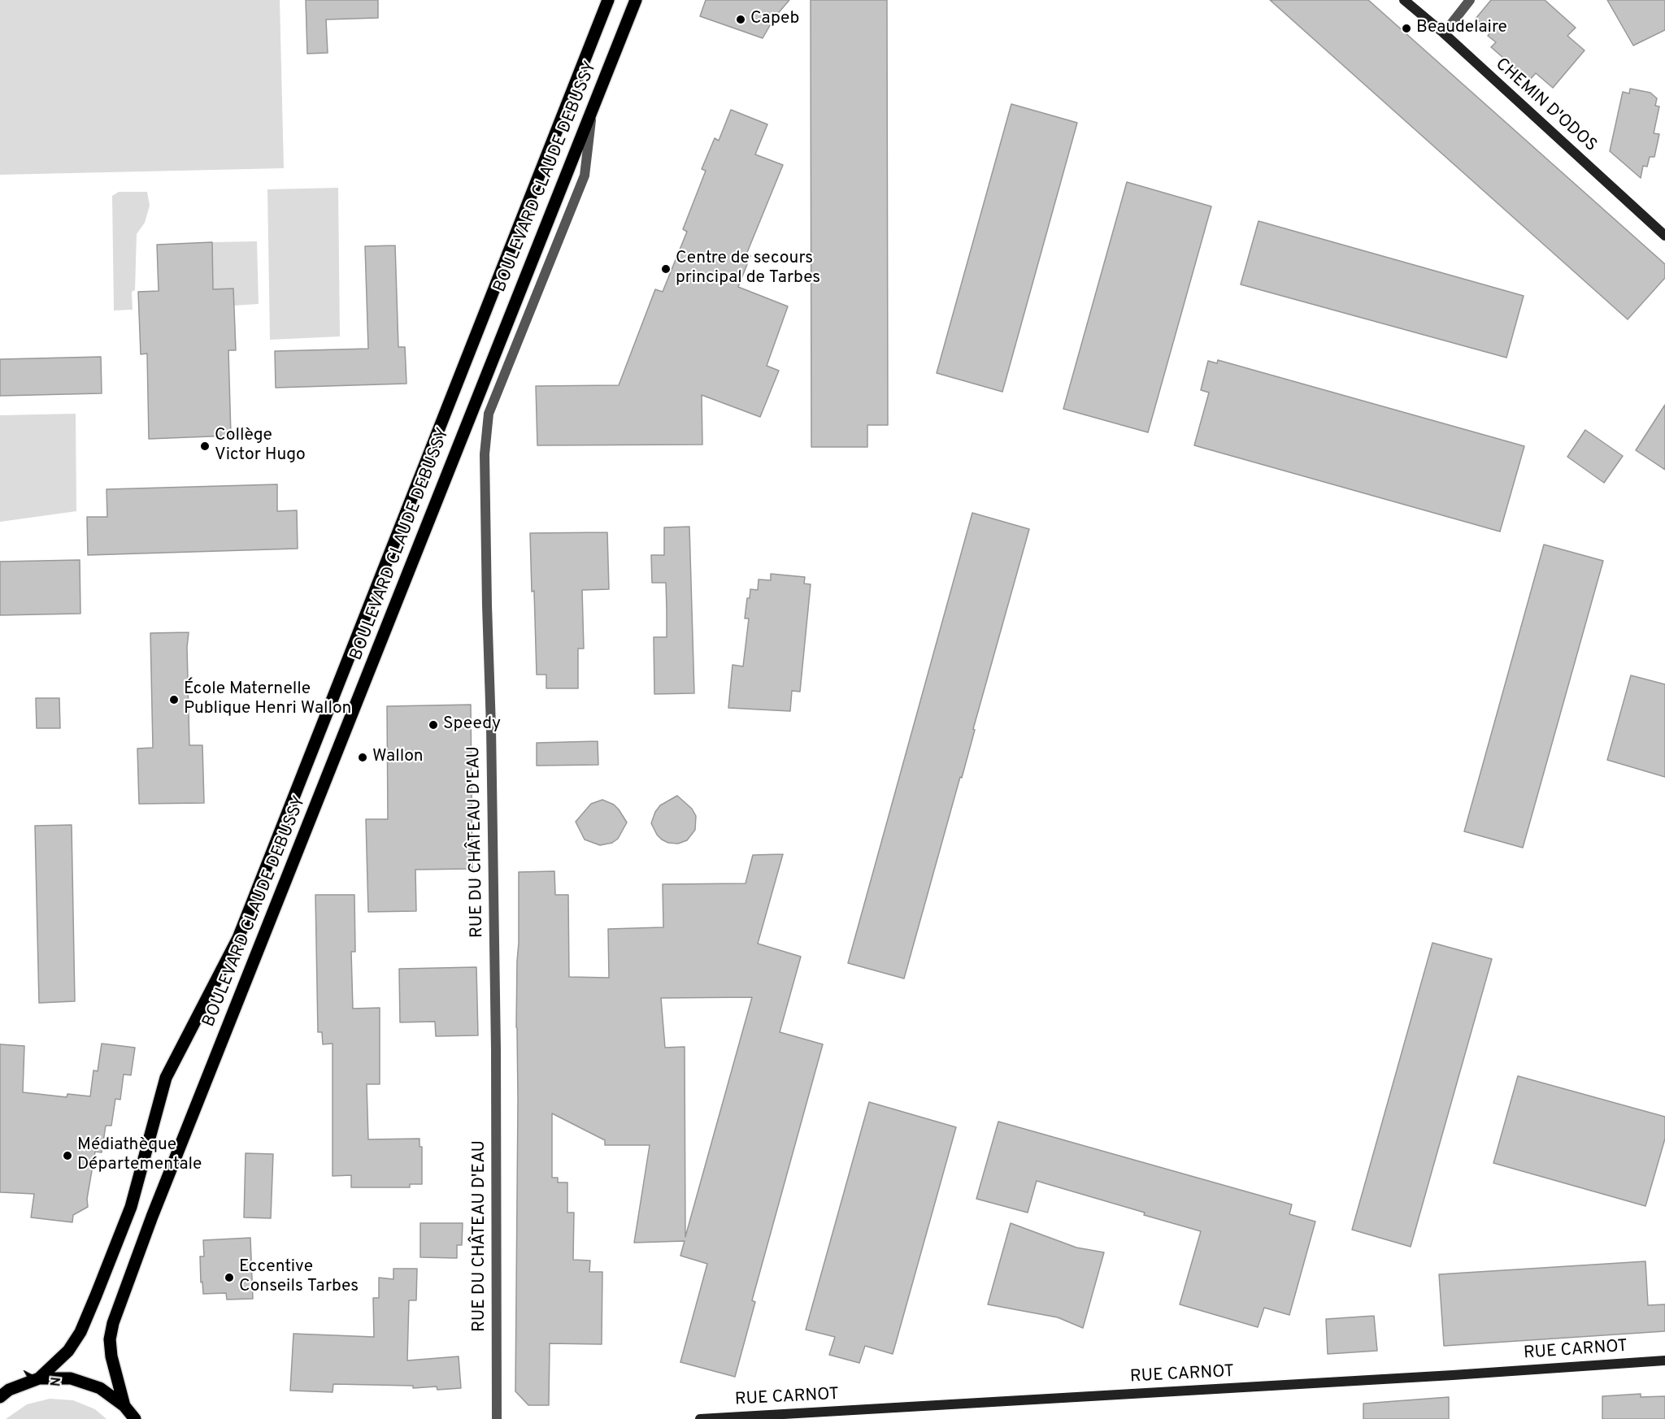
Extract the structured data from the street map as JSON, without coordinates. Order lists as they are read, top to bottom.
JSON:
{
  "streets": {
    "main road": ["CHEMIN D'ODOS", "BOULEVARD CLAUDE DEBUSSY", "RUE CARNOT"],
    "street": ["RUE DU CHÂTEAU D'EAU"]
  },
  "crossings": [
    ["BOULEVARD CLAUDE DEBUSSY", "RUE DU CHÂTEAU D'EAU"]
  ],
  "places": [
    "Capeb",
    "Beaudelaire",
    "Centre de secours principal de Tarbes",
    "Collège Victor Hugo",
    "École Maternelle Publique Henri Wallon",
    "Speedy",
    "Wallon",
    "Médiathèque Départementale",
    "Eccentive Conseils Tarbes"
  ],
  "north": "right"
}
